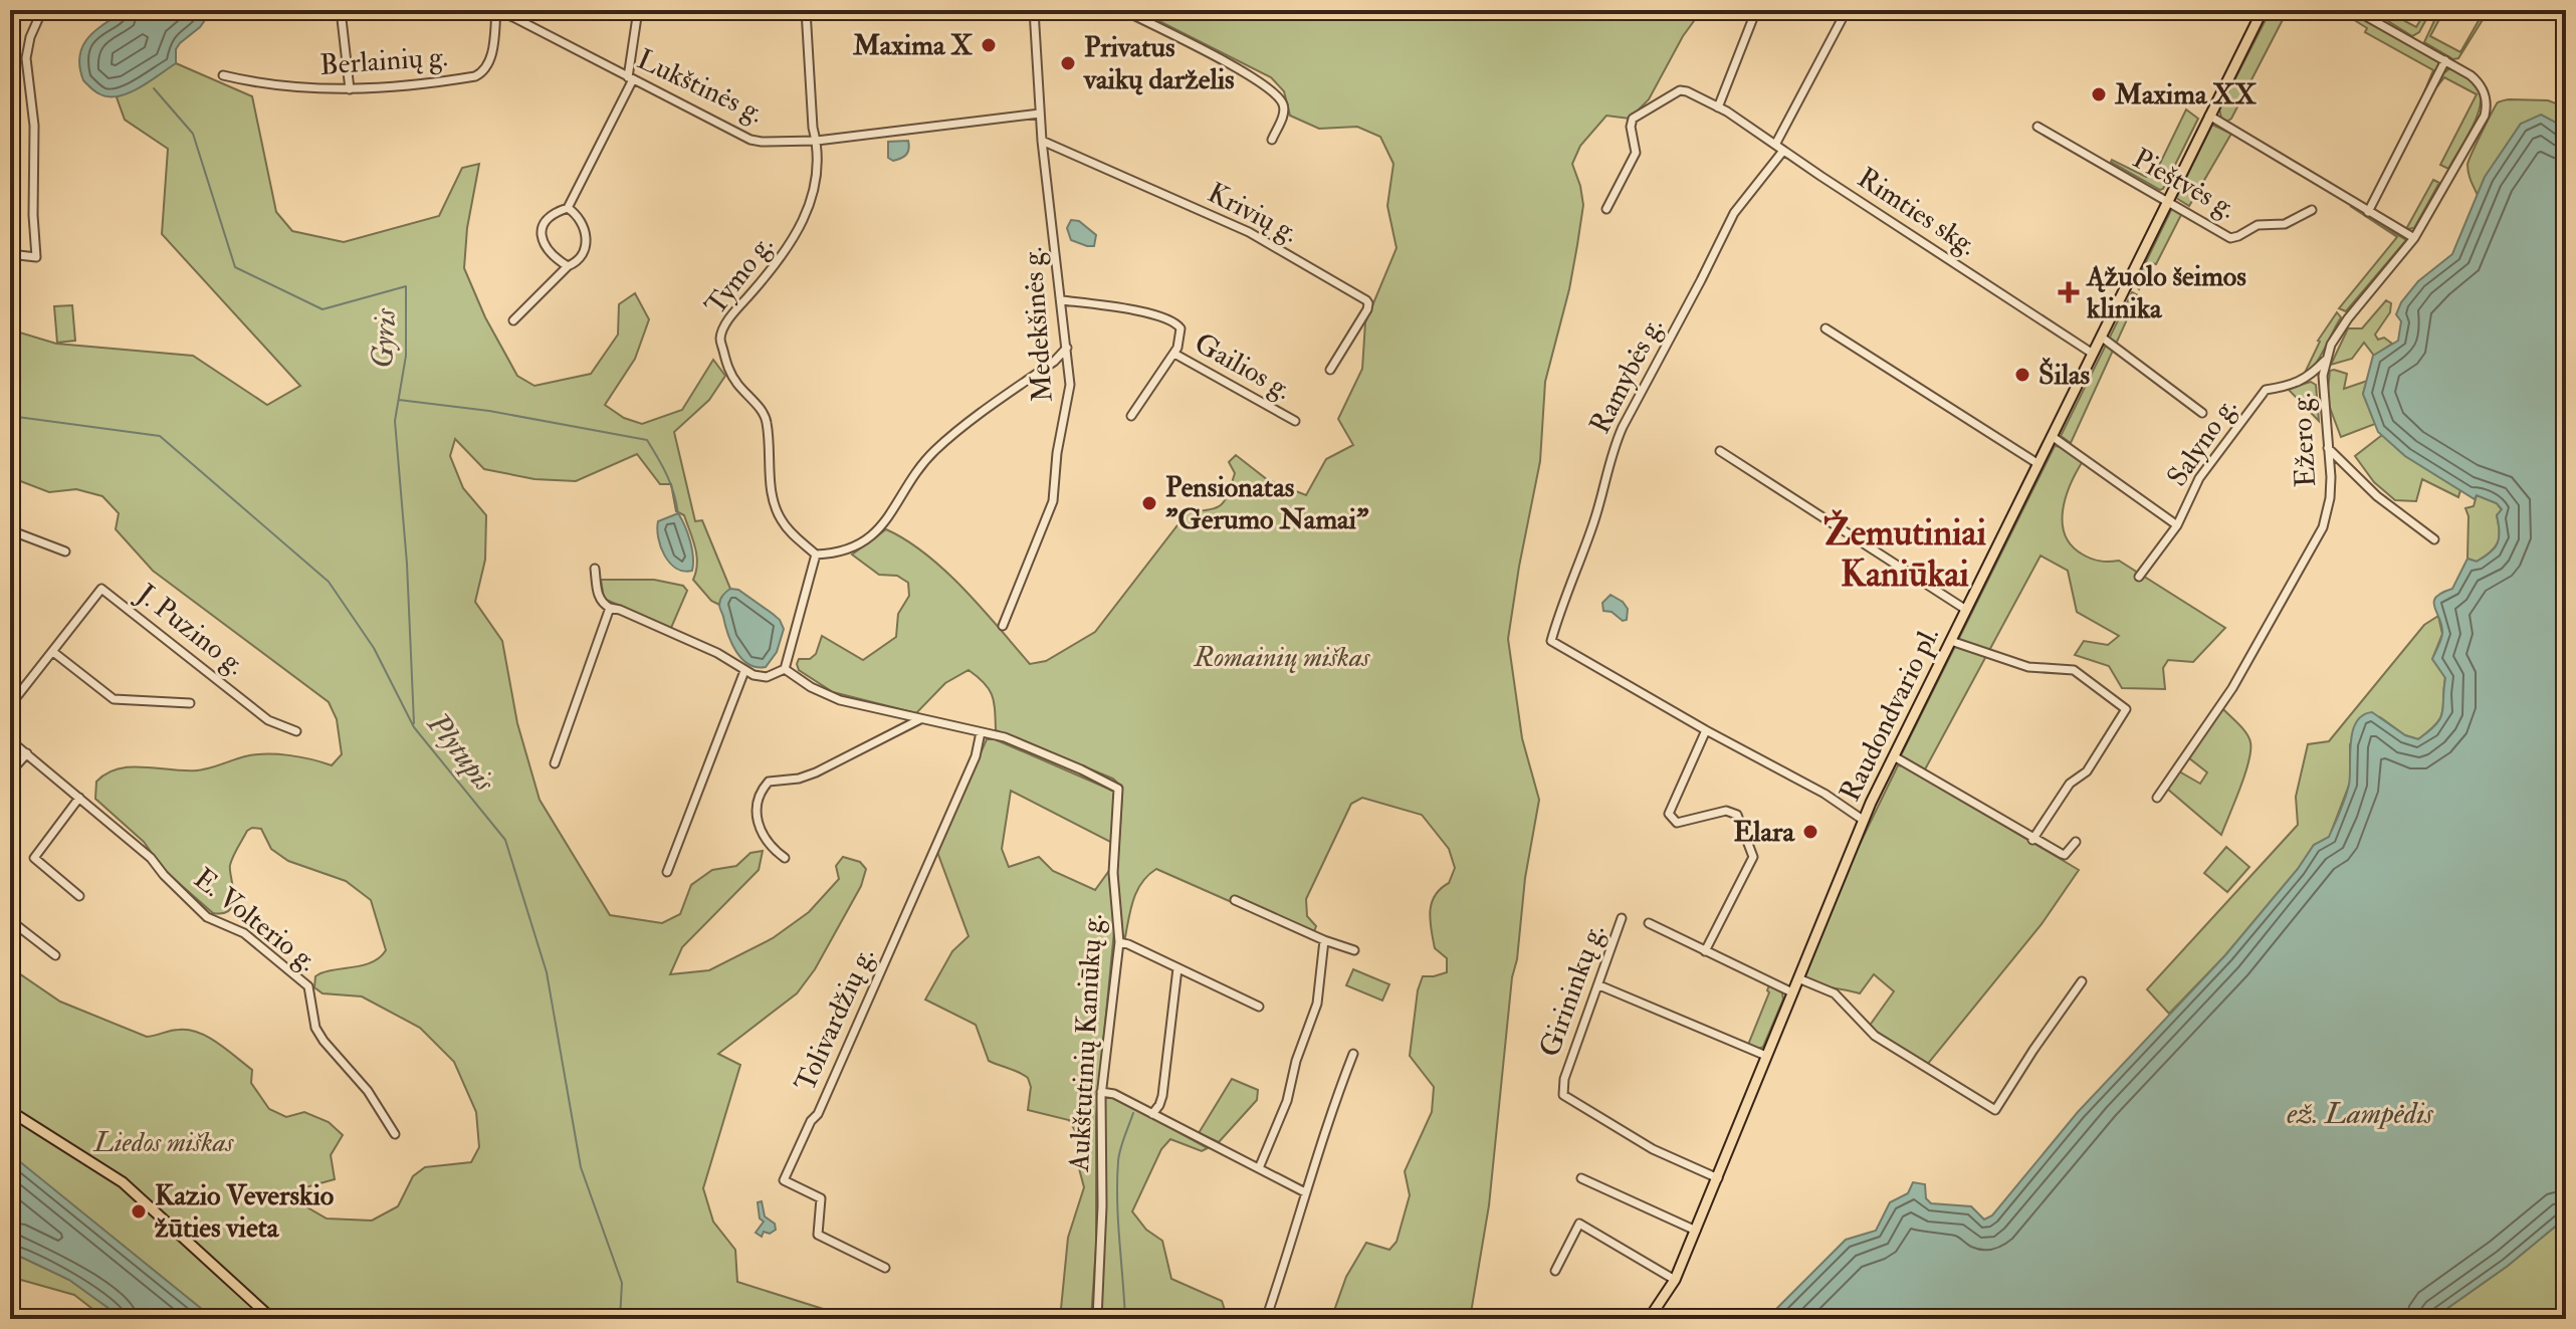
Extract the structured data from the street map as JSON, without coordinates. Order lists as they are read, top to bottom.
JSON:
{
  "streets": {
    "main road": ["Raudondvario pl."],
    "street": [
      "Berlainių g.",
      "Lukštinės g.",
      "Pieštvės g.",
      "Rimties skg.",
      "Krivių g.",
      "Tymo g.",
      "Medekšinės g.",
      "Gailios g.",
      "Ramybės g.",
      "Ežero g.",
      "Salyno g.",
      "J. Puzino g.",
      "E. Volterio g.",
      "Girininkų g.",
      "Tolivardžių g.",
      "Aukštutinių Kaniūkų g."
    ]
  },
  "crossings": [
    ["Berlainių g.", "Lukštinės g."],
    ["Lukštinės g.", "Tymo g."],
    ["Lukštinės g.", "Medekšinės g."],
    ["Pieštvės g.", "Raudondvario pl."],
    ["Rimties skg.", "Ramybės g."],
    ["Rimties skg.", "Raudondvario pl."],
    ["Krivių g.", "Medekšinės g."],
    ["Medekšinės g.", "Gailios g."],
    ["Ežero g.", "Salyno g."],
    ["Raudondvario pl.", "Girininkų g."],
    ["Tolivardžių g.", "Aukštutinių Kaniūkų g."]
  ],
  "districts": ["Žemutiniai Kaniūkai"],
  "water": ["Gyris", "Plytupis", "ež. Lampėdis"],
  "parks": ["Romainių miškas", "Liedos miškas"],
  "places": {
    "other": [
      "Maxima X",
      "Privatus vaikų darželis",
      "Maxima XX",
      "Šilas",
      "Pensionatas \"Gerumo Namai\"",
      "Elara",
      "Kazio Veverskio žūties vieta"
    ],
    "health": ["Ąžuolo šeimos klinika"]
  }
}
